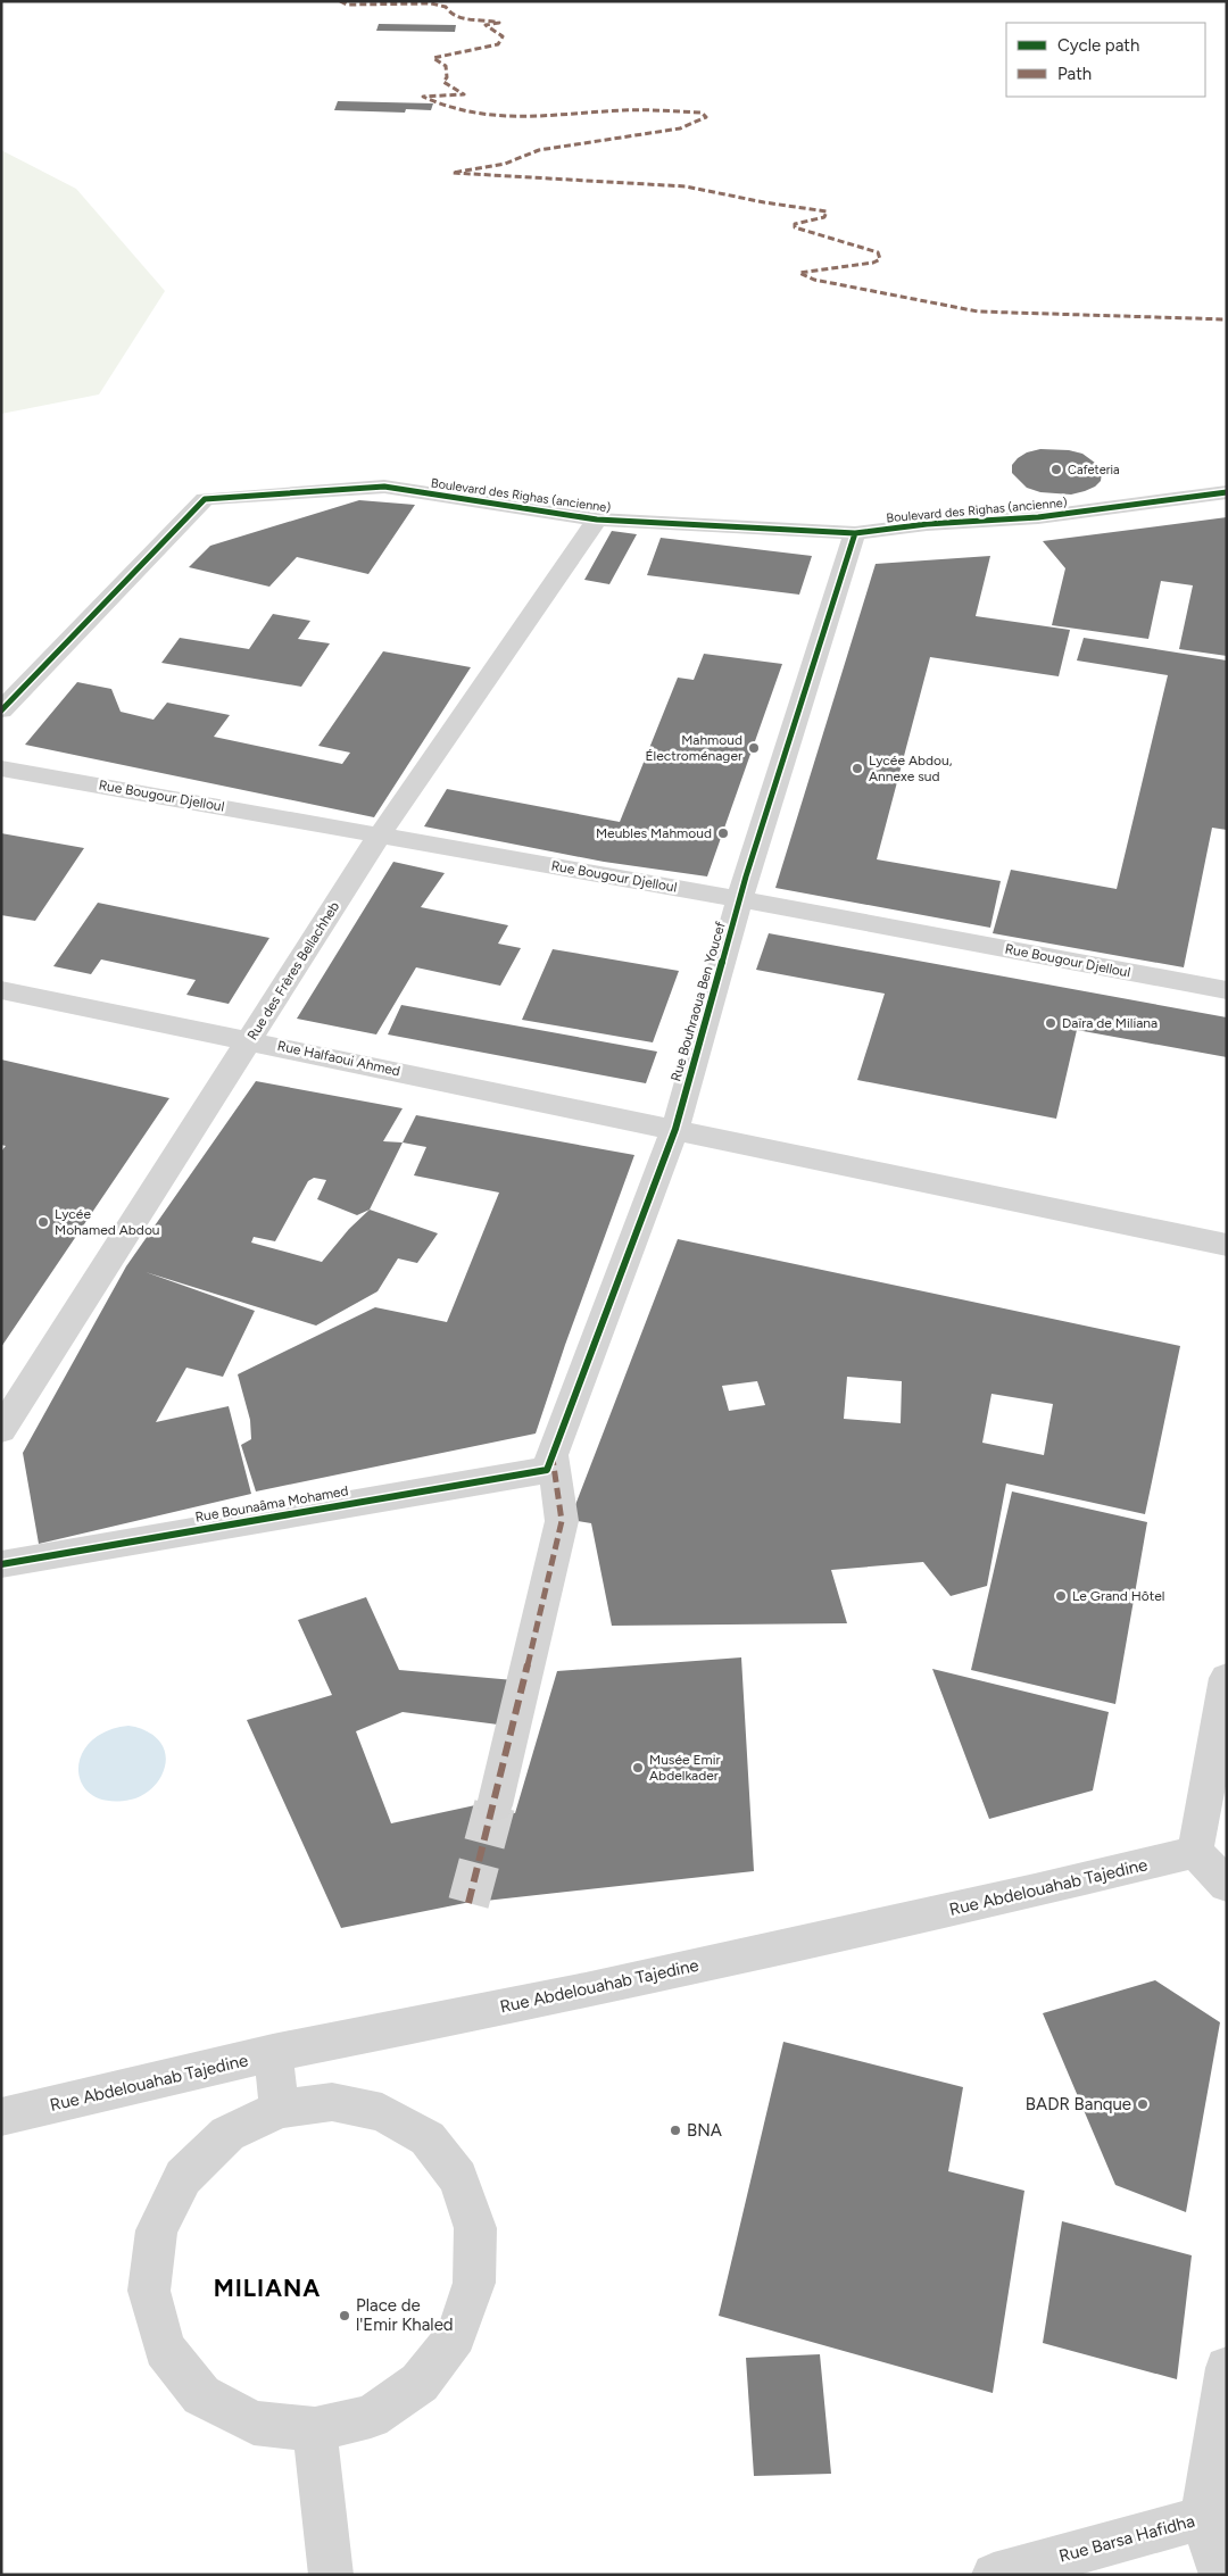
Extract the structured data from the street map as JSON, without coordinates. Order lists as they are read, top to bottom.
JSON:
{
  "streets": {
    "street": [
      "Boulevard des Righas (ancienne)",
      "Rue Bougour Djelloul",
      "Rue des Frères Bellachheb",
      "Rue Bouhraoua Ben Youcef",
      "Rue Halfaoui Ahmed",
      "Rue Bounaâma Mohamed",
      "Rue Abdelouahab Tajedine",
      "Rue Barsa Hafidha"
    ]
  },
  "crossings": [
    ["Boulevard des Righas (ancienne)", "Rue des Frères Bellachheb"],
    ["Boulevard des Righas (ancienne)", "Rue Bouhraoua Ben Youcef"],
    ["Rue Bougour Djelloul", "Rue des Frères Bellachheb"],
    ["Rue Bougour Djelloul", "Rue Bouhraoua Ben Youcef"],
    ["Rue des Frères Bellachheb", "Rue Halfaoui Ahmed"],
    ["Rue Bouhraoua Ben Youcef", "Rue Halfaoui Ahmed"],
    ["Rue Bouhraoua Ben Youcef", "Rue Bounaâma Mohamed"]
  ],
  "districts": ["MILIANA"],
  "places": [
    "Cafeteria",
    "Mahmoud Électroménager",
    "Lycée Abdou, Annexe sud",
    "Meubles Mahmoud",
    "Daïra de Miliana",
    "Lycée Mohamed Abdou",
    "Le Grand Hôtel",
    "Musée Emir Abdelkader",
    "BADR Banque",
    "BNA",
    "Place de l'Emir Khaled"
  ],
  "legend": ["Cycle path", "Path"]
}
